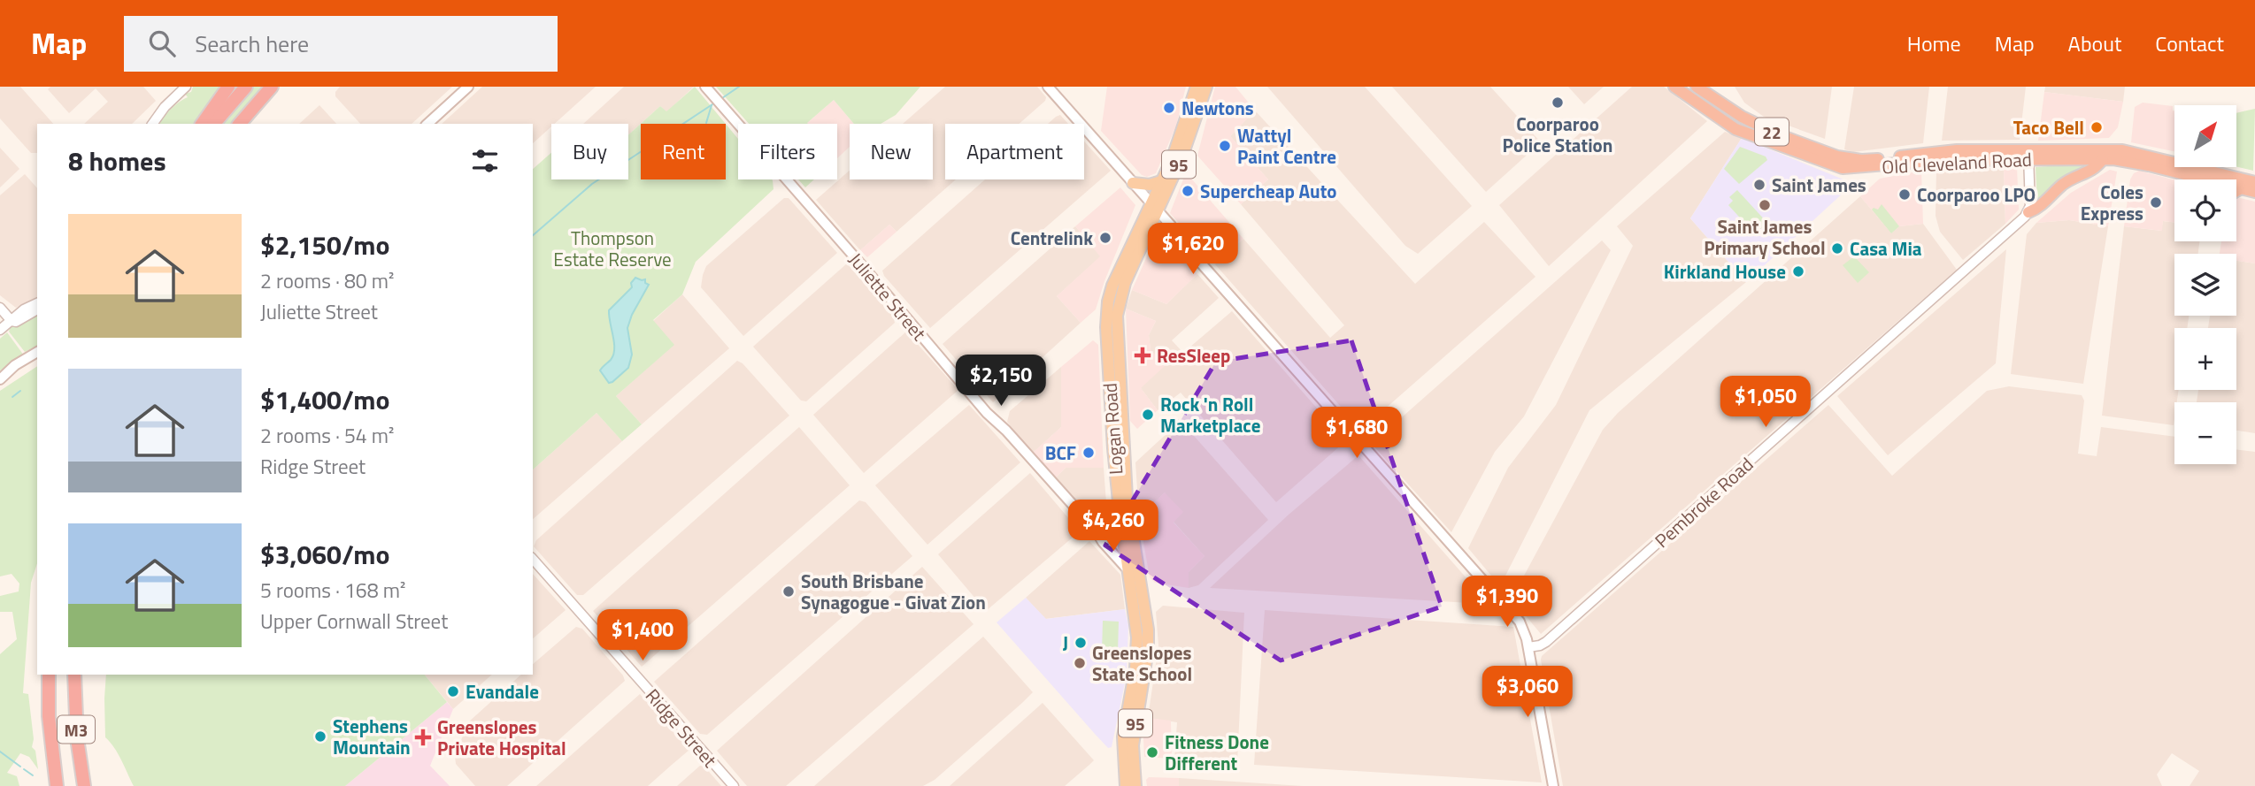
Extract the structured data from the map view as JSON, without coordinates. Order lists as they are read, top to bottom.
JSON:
{
  "streets": {
    "highway": ["22", "Old Cleveland Road", "M3"],
    "main road": ["95", "Juliette Street", "Logan Road"],
    "street": ["Pembroke Road", "Ridge Street"]
  },
  "crossings": [
    ["Juliette Street", "Logan Road"]
  ],
  "parks": ["Thompson Estate Reserve"],
  "places": {
    "other": [
      "Coorparoo Police Station",
      "Newtons",
      "Taco Bell",
      "Wattyl Paint Centre",
      "Saint James",
      "Supercheap Auto",
      "Coorparoo LPO",
      "Coles Express",
      "Saint James Primary School",
      "Centrelink",
      "Casa Mia",
      "Kirkland House",
      "Rock 'n Roll Marketplace",
      "BCF",
      "South Brisbane Synagogue - Givat Zion",
      "J",
      "Greenslopes State School",
      "Evandale",
      "Stephens Mountain",
      "Fitness Done Different"
    ],
    "health": ["ResSleep", "Greenslopes Private Hospital"]
  },
  "north": "top right",
  "page": {
    "header": "Map",
    "search": "Search here",
    "nav": [
      "Home",
      "Map",
      "About",
      "Contact"
    ],
    "map_buttons": ["+", "−"],
    "chip": [
      "Buy",
      "Rent",
      "Filters",
      "New",
      "Apartment"
    ],
    "heading": "8 homes",
    "list": [
      {
        "name": "$2,150/mo",
        "note": "2 rooms · 80 m² · Juliette Street"
      },
      {
        "name": "$1,400/mo",
        "note": "2 rooms · 54 m² · Ridge Street"
      },
      {
        "name": "$3,060/mo",
        "note": "5 rooms · 168 m² · Upper Cornwall Street"
      }
    ],
    "price": [
      "$1,620",
      "$2,150",
      "$1,050",
      "$1,680",
      "$4,260",
      "$1,390",
      "$1,400",
      "$3,060"
    ]
  }
}
